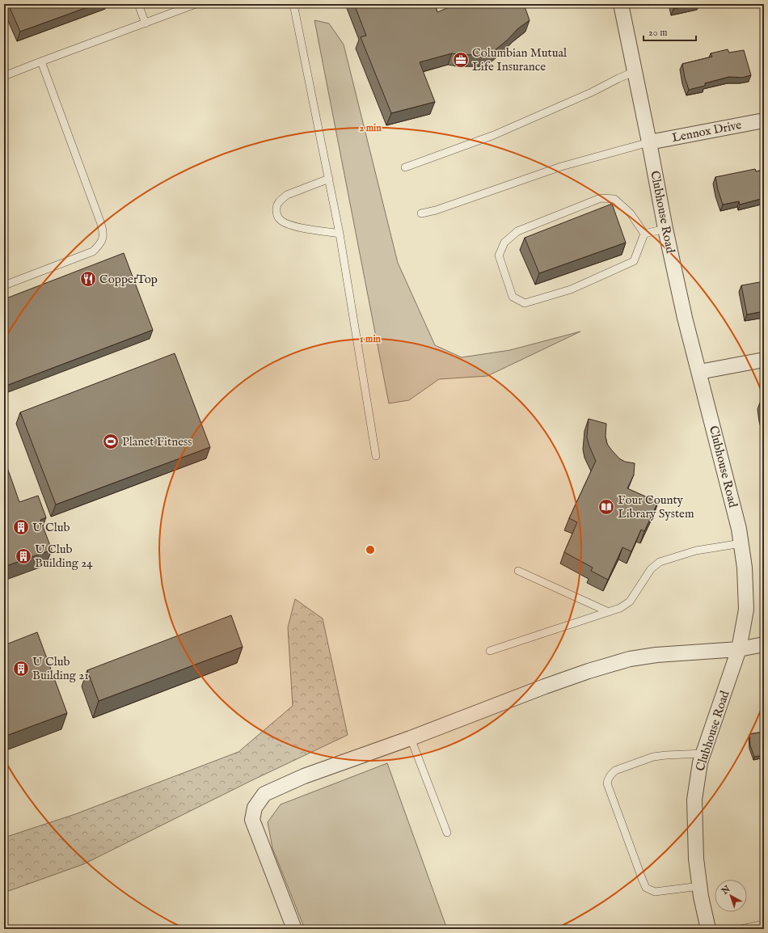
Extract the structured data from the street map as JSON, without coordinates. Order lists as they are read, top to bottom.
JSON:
{
  "streets": {
    "street": ["Lennox Drive", "Clubhouse Road"]
  },
  "crossings": [
    ["Lennox Drive", "Clubhouse Road"]
  ],
  "places": {
    "office": ["Columbian Mutual Life Insurance"],
    "restaurant": ["CopperTop"],
    "sports": ["Planet Fitness"],
    "library": ["Four County Library System"],
    "building": ["U Club", "U Club Building 24", "U Club Building 21"]
  },
  "scale_bar": "20 m",
  "north": "top left",
  "rings": ["2 min", "1 min"]
}
